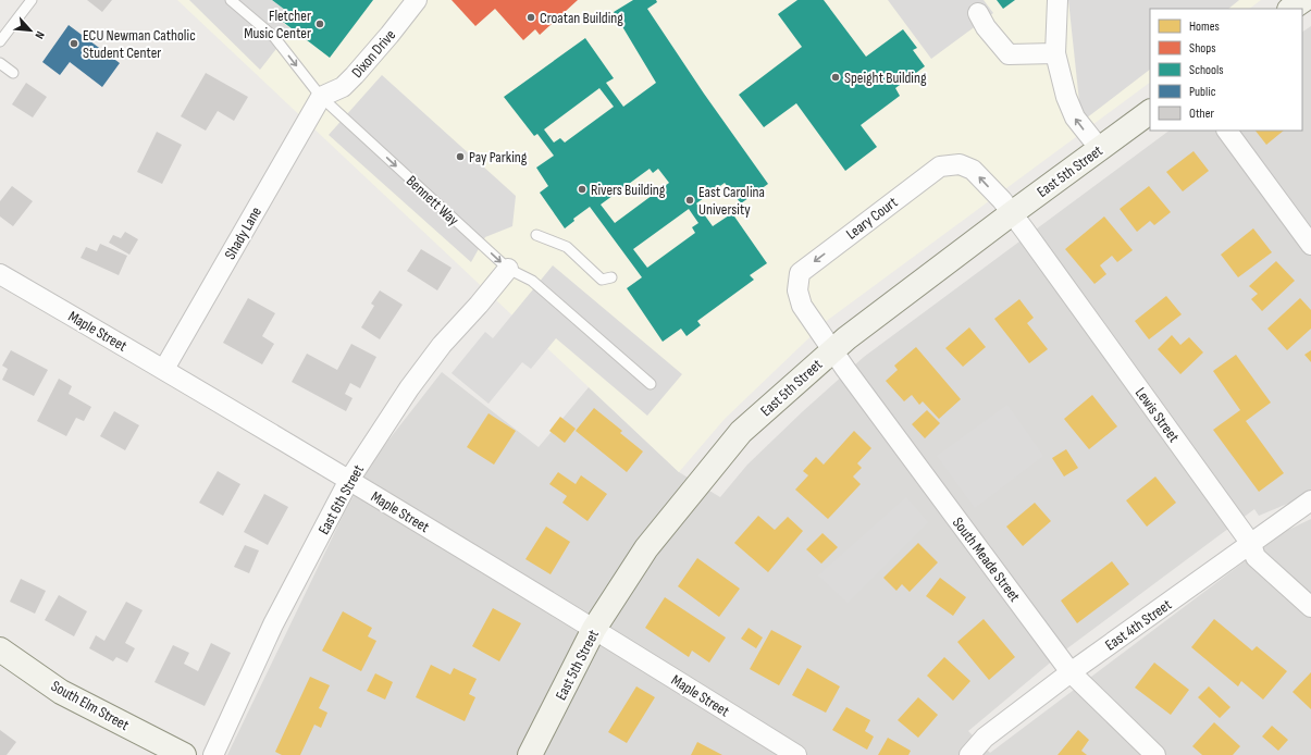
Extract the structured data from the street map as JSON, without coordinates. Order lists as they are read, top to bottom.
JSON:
{
  "streets": {
    "main road": ["East 5th Street", "South Elm Street"],
    "street": [
      "Dixon Drive",
      "Leary Court",
      "Shady Lane",
      "Maple Street",
      "Lewis Street",
      "East 6th Street",
      "South Meade Street",
      "East 4th Street"
    ],
    "lane": ["Bennett Way"]
  },
  "crossings": [
    ["Dixon Drive", "Bennett Way"],
    ["Dixon Drive", "Shady Lane"],
    ["East 5th Street", "Leary Court"],
    ["East 5th Street", "Maple Street"],
    ["East 5th Street", "Lewis Street"],
    ["East 5th Street", "South Meade Street"],
    ["Bennett Way", "Shady Lane"],
    ["Bennett Way", "East 6th Street"],
    ["Leary Court", "Lewis Street"],
    ["Leary Court", "South Meade Street"],
    ["Shady Lane", "Maple Street"],
    ["Maple Street", "East 6th Street"],
    ["Lewis Street", "East 4th Street"],
    ["South Meade Street", "East 4th Street"]
  ],
  "one_way": ["Bennett Way"],
  "places": [
    "Croatan Building",
    "Fletcher Music Center",
    "ECU Newman Catholic Student Center",
    "Speight Building",
    "Pay Parking",
    "Rivers Building",
    "East Carolina University"
  ],
  "legend": [
    "Homes",
    "Shops",
    "Schools",
    "Public",
    "Other"
  ],
  "north": "bottom right"
}
